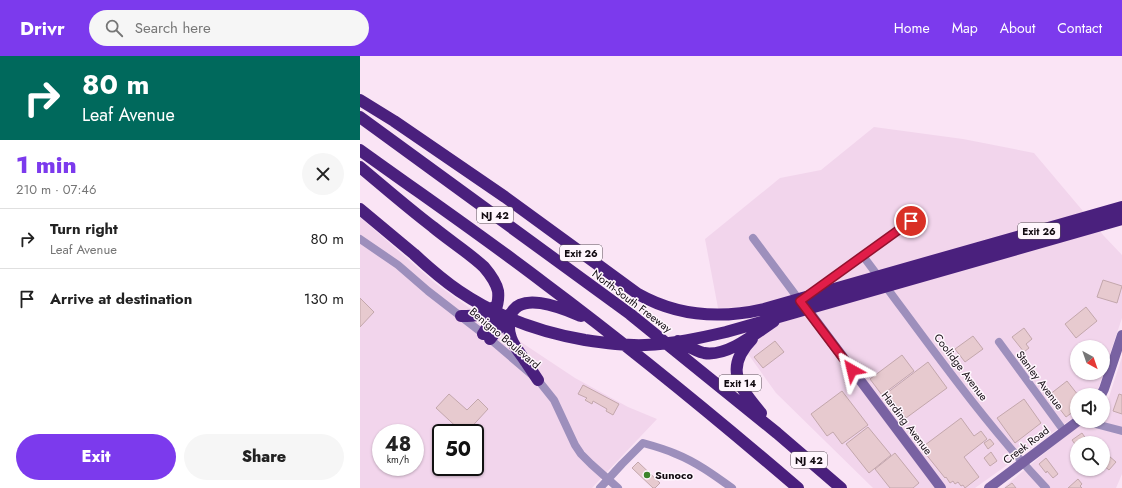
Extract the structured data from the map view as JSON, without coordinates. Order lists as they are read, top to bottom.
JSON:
{
  "streets": {
    "highway": [
      "NJ 42",
      "Exit 26",
      "North-South Freeway",
      "Exit 14"
    ],
    "main road": ["Harding Avenue", "Creek Road"],
    "street": ["Benigno Boulevard", "Coolidge Avenue", "Stanley Avenue"]
  },
  "crossings": [
    ["North-South Freeway", "Exit 14"],
    ["Coolidge Avenue", "Creek Road"],
    ["Stanley Avenue", "Creek Road"]
  ],
  "places": ["Sunoco"],
  "north": "bottom right",
  "page": {
    "header": "Drivr",
    "search": "Search here",
    "nav": [
      "Home",
      "Map",
      "About",
      "Contact"
    ],
    "turn": ["80 m", "Leaf Avenue"],
    "heading": ["1 min", "210 m · 07:46"],
    "list": [
      {
        "name": "Turn right",
        "note": "Leaf Avenue",
        "value": "80 m"
      },
      {
        "name": "Arrive at destination",
        "value": "130 m"
      }
    ],
    "speed": "48 km/h",
    "limit": "50",
    "buttons": ["Exit", "Share"]
  }
}
